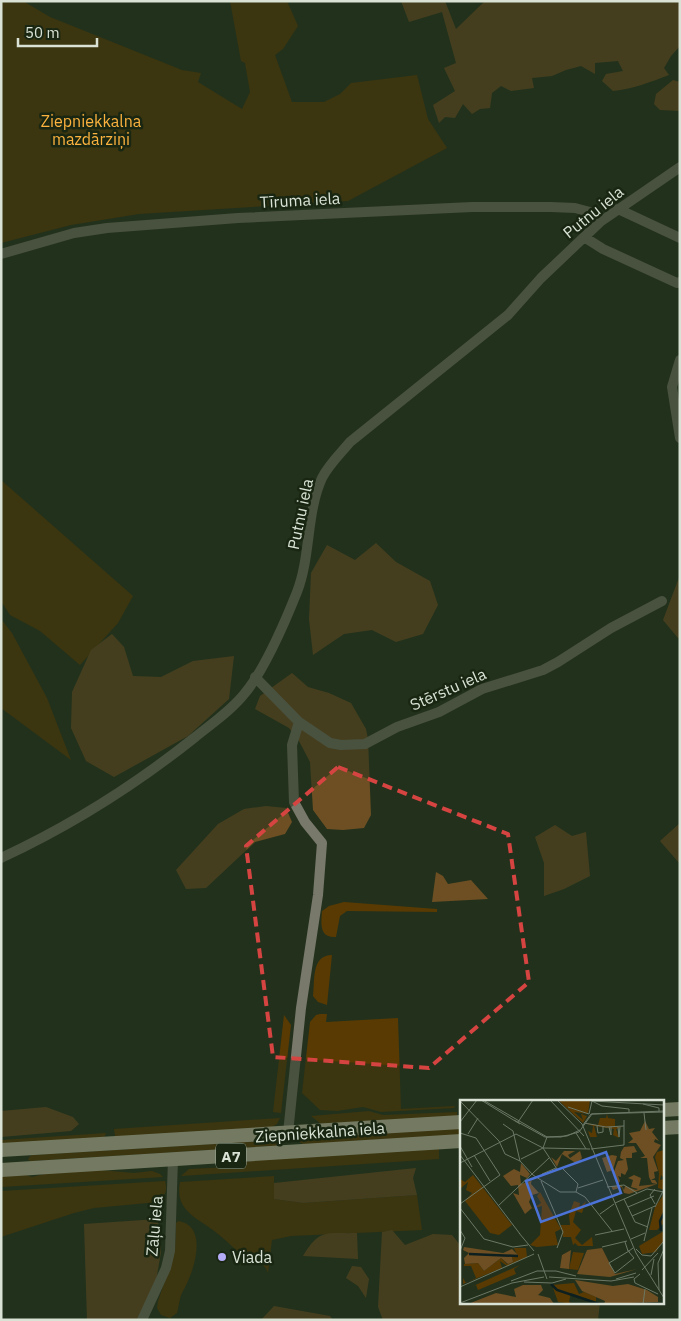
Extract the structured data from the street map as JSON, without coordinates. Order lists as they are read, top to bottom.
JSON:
{
  "streets": {
    "highway": ["Ziepniekkalna iela", "A7"],
    "street": [
      "Tīruma iela",
      "Putnu iela",
      "Stērstu iela",
      "Zāļu iela"
    ]
  },
  "crossings": [
    ["Tīruma iela", "Putnu iela"],
    ["Putnu iela", "Stērstu iela"],
    ["Ziepniekkalna iela", "Zāļu iela"]
  ],
  "parks": ["Ziepniekkalna mazdārziņi"],
  "places": ["Viada"],
  "scale_bar": "50 m"
}
